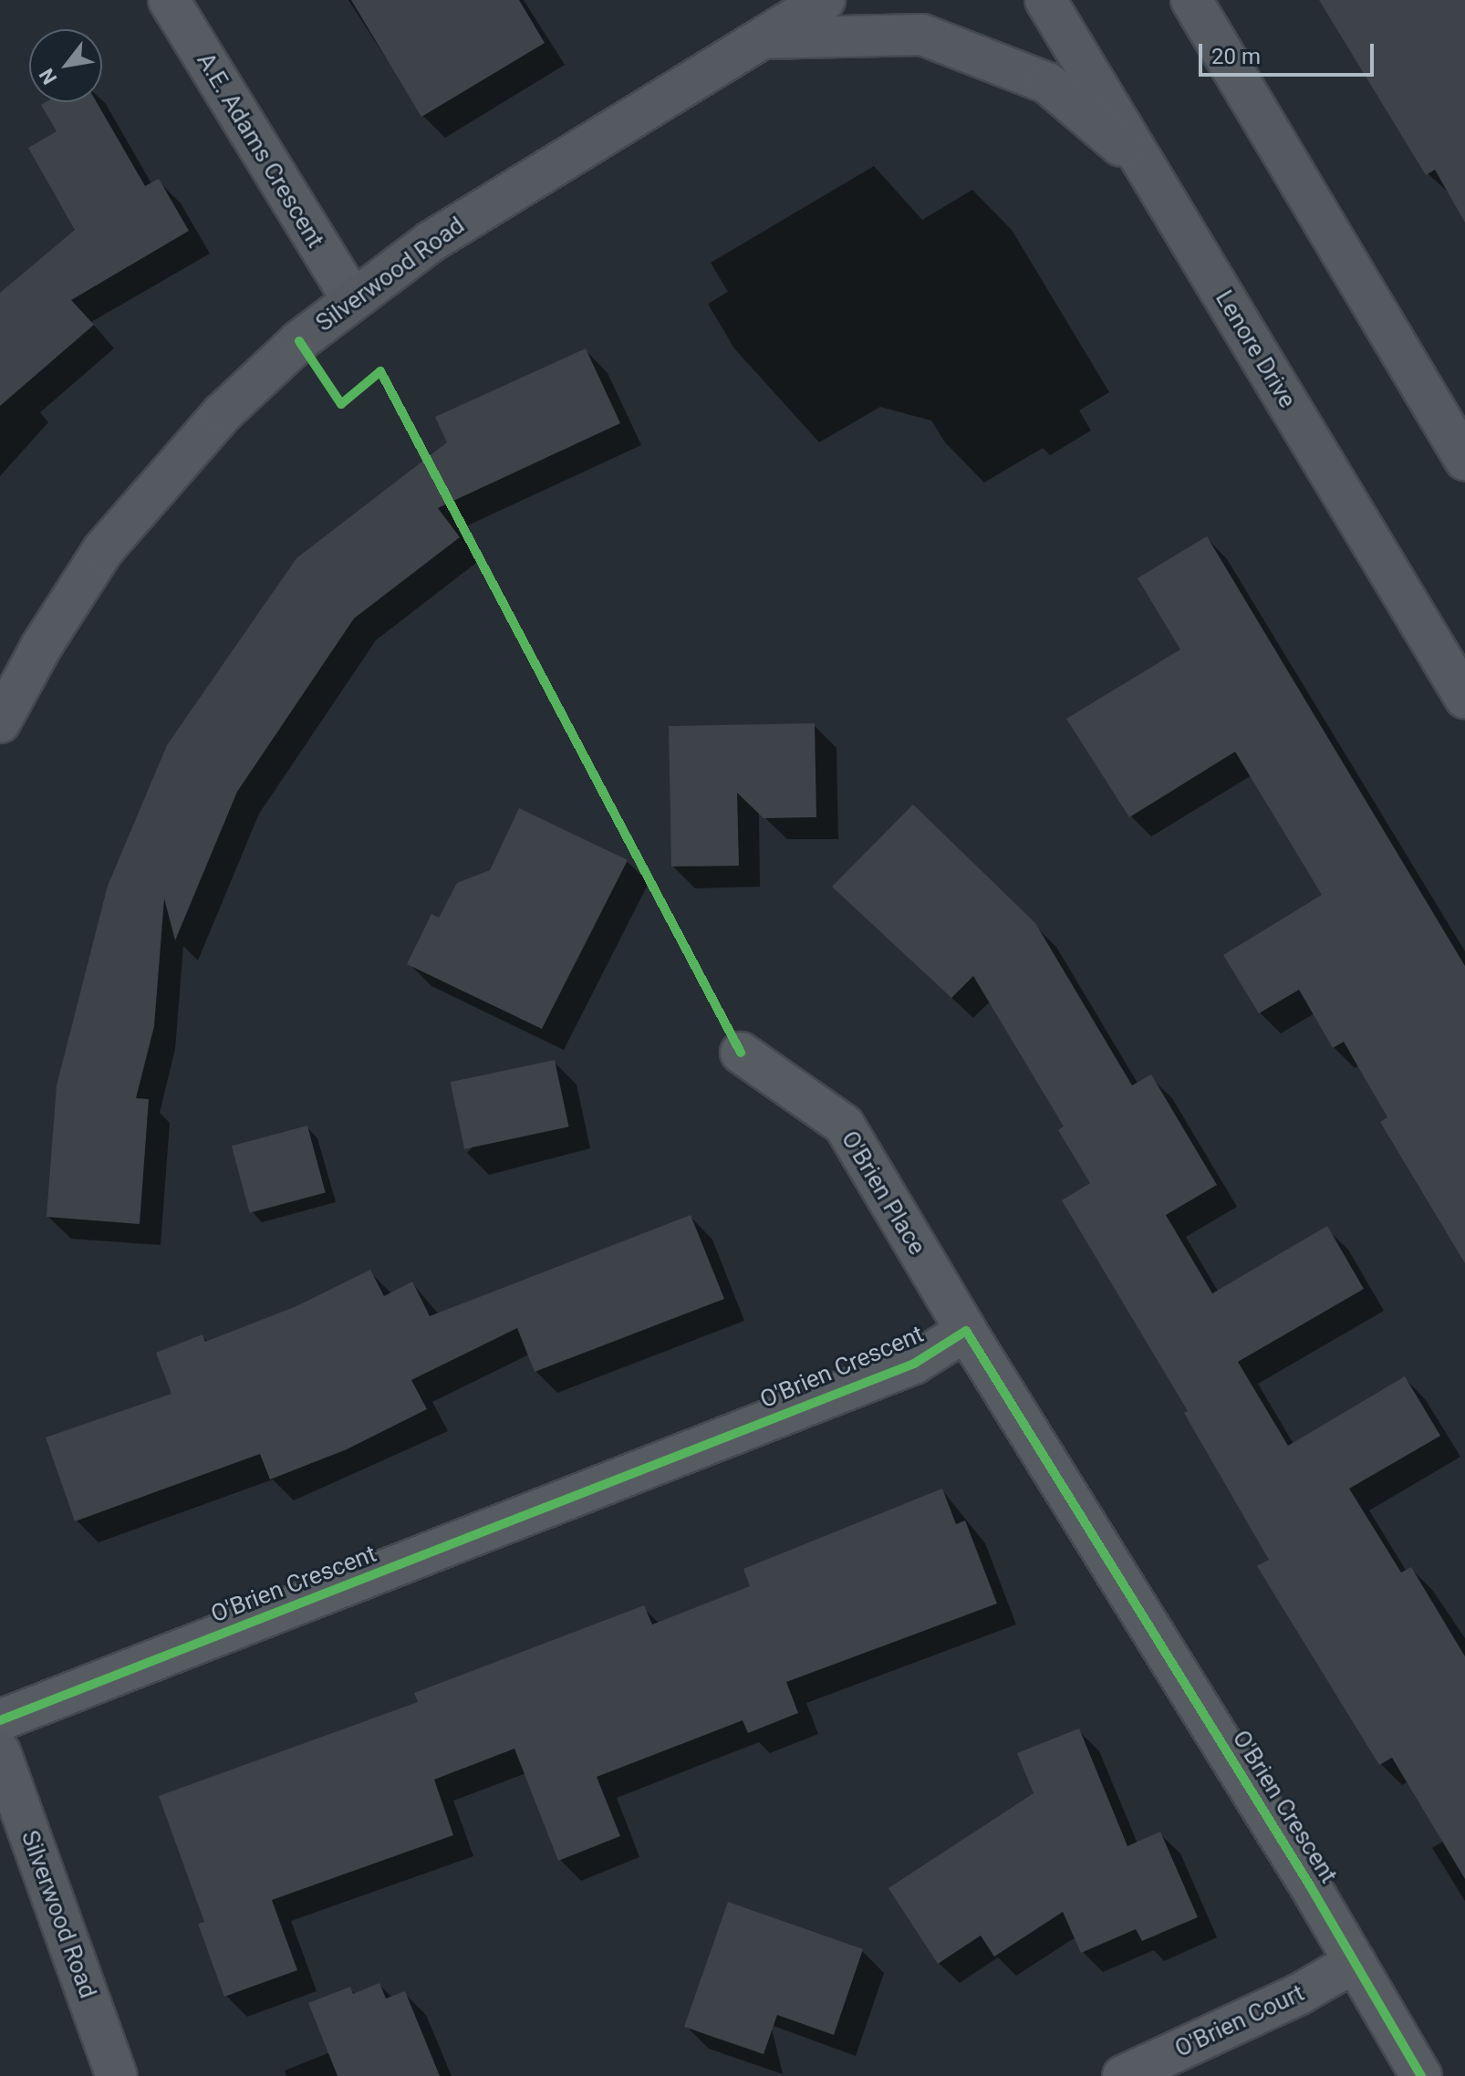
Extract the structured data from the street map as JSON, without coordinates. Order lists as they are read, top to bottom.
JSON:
{
  "streets": {
    "main road": ["Silverwood Road", "Lenore Drive"],
    "street": [
      "A.E. Adams Crescent",
      "O'Brien Place",
      "O'Brien Crescent",
      "O'Brien Court"
    ]
  },
  "crossings": [
    ["A.E. Adams Crescent", "Silverwood Road"],
    ["O'Brien Place", "O'Brien Crescent"],
    ["O'Brien Crescent", "O'Brien Court"]
  ],
  "scale_bar": "20 m",
  "north": "bottom left"
}
